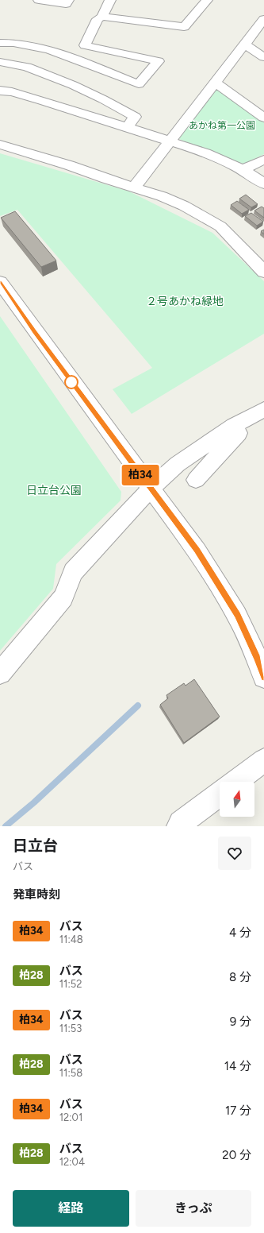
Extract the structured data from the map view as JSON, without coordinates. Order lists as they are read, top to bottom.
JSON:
{
  "parks": ["あかね第一公園", "２号あかね緑地", "日立台公園"],
  "lines": ["bus line 柏34"],
  "north": "top",
  "page": {
    "on_map": "柏34",
    "heading": [
      ["日立台", "バス"],
      "発車時刻"
    ],
    "list": [
      {
        "mark": "柏34",
        "name": "バス",
        "note": "11:48",
        "value": "4 分"
      },
      {
        "mark": "柏28",
        "name": "バス",
        "note": "11:52",
        "value": "8 分"
      },
      {
        "mark": "柏34",
        "name": "バス",
        "note": "11:53",
        "value": "9 分"
      },
      {
        "mark": "柏28",
        "name": "バス",
        "note": "11:58",
        "value": "14 分"
      },
      {
        "mark": "柏34",
        "name": "バス",
        "note": "12:01",
        "value": "17 分"
      },
      {
        "mark": "柏28",
        "name": "バス",
        "note": "12:04",
        "value": "20 分"
      }
    ],
    "buttons": ["経路", "きっぷ"]
  }
}
